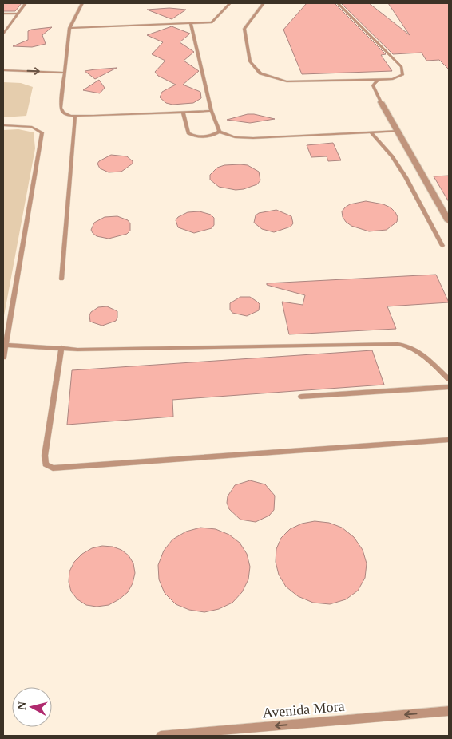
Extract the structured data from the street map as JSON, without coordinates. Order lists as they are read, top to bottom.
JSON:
{
  "streets": {
    "lane": ["Avenida Mora"]
  },
  "one_way": ["Avenida Mora"],
  "north": "left"
}
